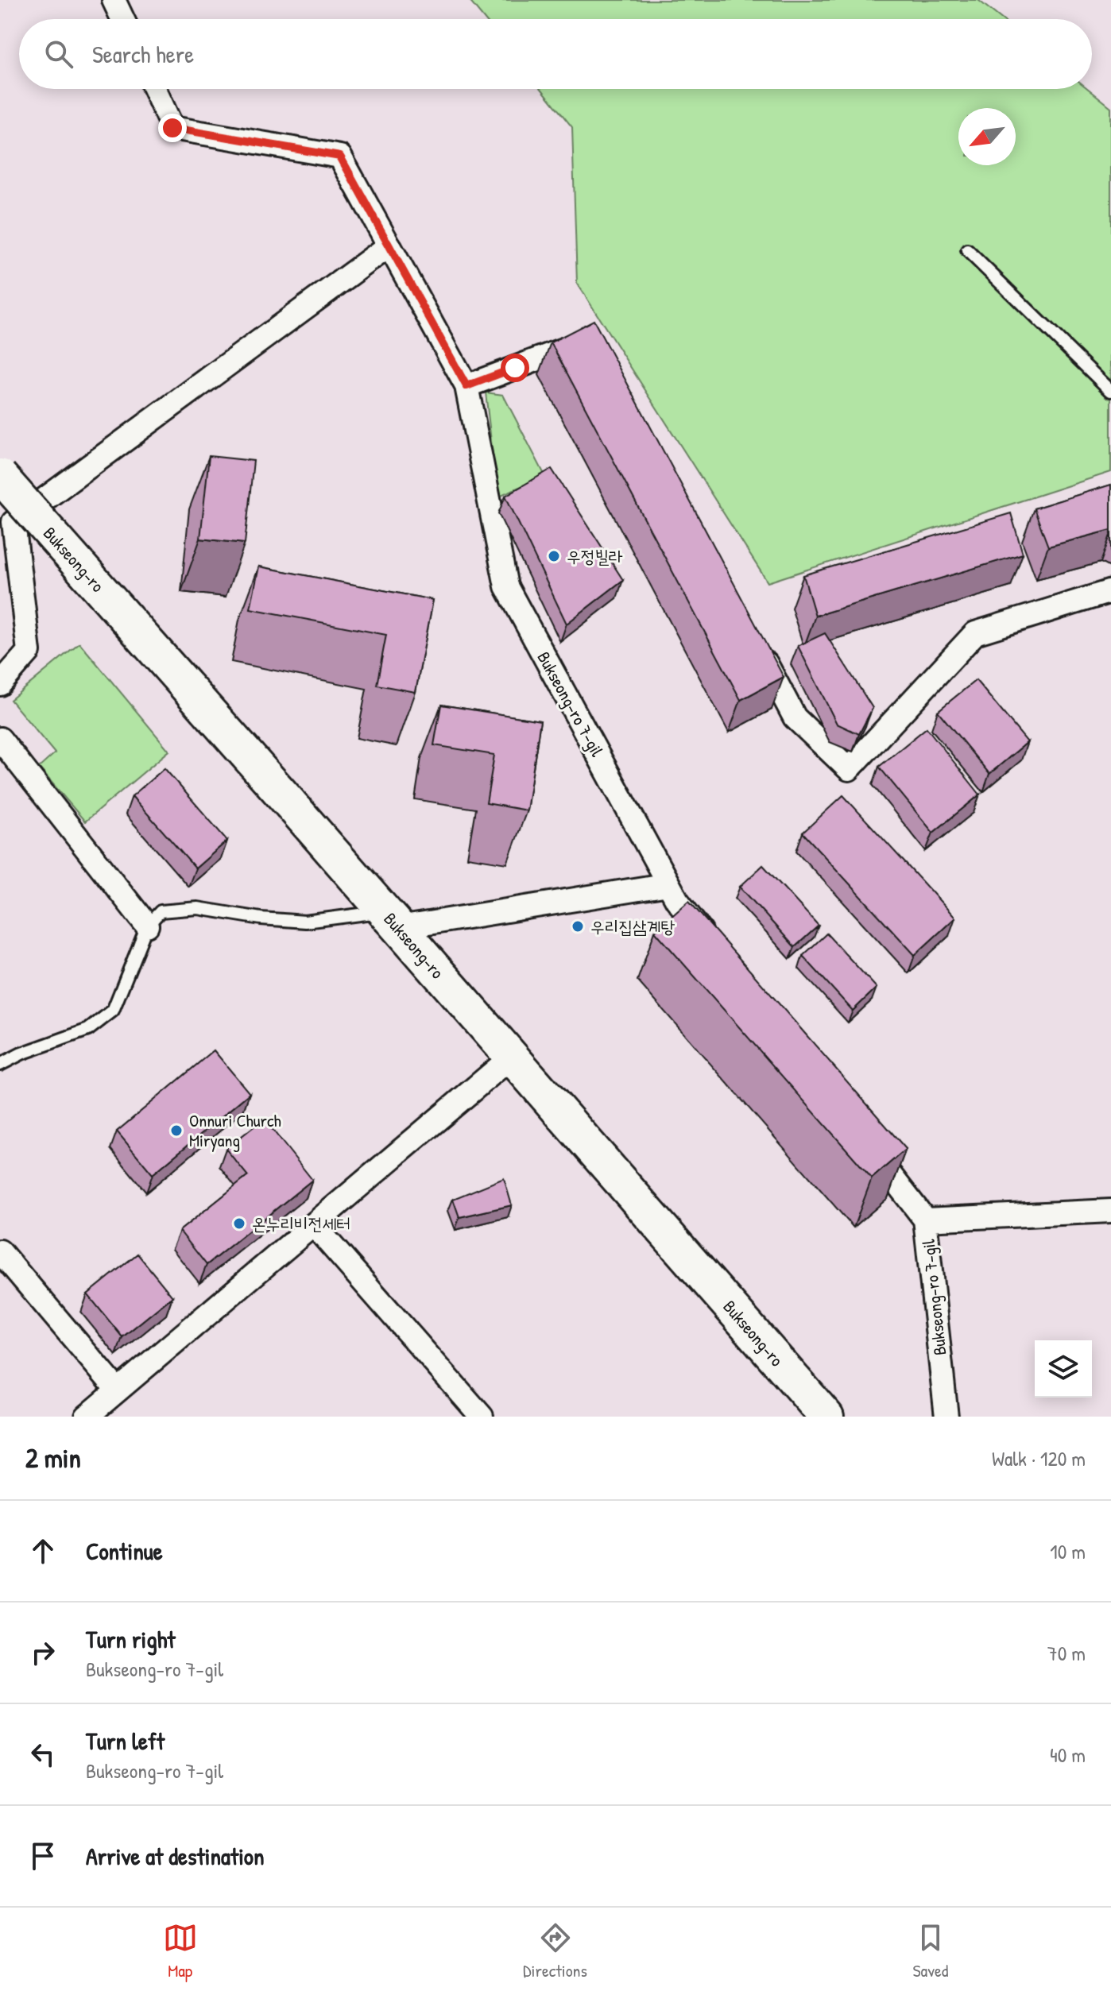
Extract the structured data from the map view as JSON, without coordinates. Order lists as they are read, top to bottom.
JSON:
{
  "streets": {
    "street": ["Bukseong-ro", "Bukseong-ro 7-gil"]
  },
  "places": [
    "우정빌라",
    "우리집삼계탕",
    "Onnuri Church Miryang",
    "온누리비전세터"
  ],
  "north": "bottom left",
  "page": {
    "search": "Search here",
    "heading": ["2 min", "Walk · 120 m"],
    "list": [
      ["Continue", "10 m"],
      ["Turn right", "Bukseong-ro 7-gil", "70 m"],
      ["Turn left", "Bukseong-ro 7-gil", "40 m"],
      "Arrive at destination"
    ],
    "nav": ["Map", "Directions", "Saved"]
  }
}
